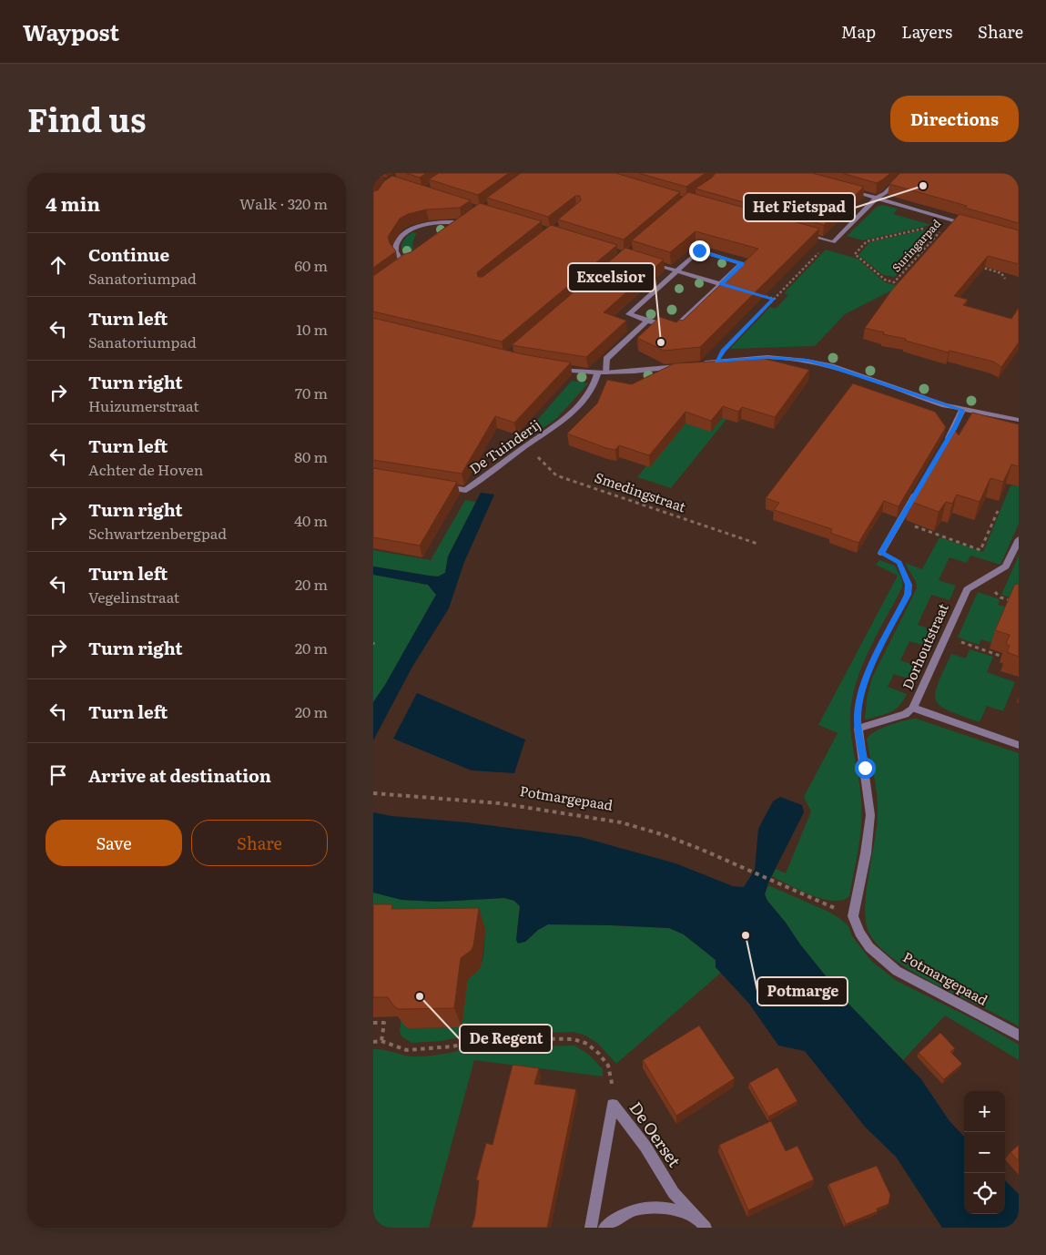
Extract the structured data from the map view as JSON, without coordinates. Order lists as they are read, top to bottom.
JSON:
{
  "streets": {
    "street": [
      "De Tuinderij",
      "Dorhoutstraat",
      "Potmargepaad",
      "De Oerset"
    ],
    "path": ["Suringarpad", "Smedingstraat"]
  },
  "crossings": [
    ["De Tuinderij", "Smedingstraat"]
  ],
  "places": [
    "Het Fietspad",
    "Excelsior",
    "Potmarge",
    "De Regent"
  ],
  "page": {
    "header": "Waypost",
    "nav": ["Map", "Layers", "Share"],
    "title": "Find us",
    "buttons": [
      "Directions",
      ["Save", "Share"]
    ],
    "heading": ["4 min", "Walk · 320 m"],
    "list": [
      ["Continue", "Sanatoriumpad", "60 m"],
      ["Turn left", "Sanatoriumpad", "10 m"],
      ["Turn right", "Huizumerstraat", "70 m"],
      ["Turn left", "Achter de Hoven", "80 m"],
      ["Turn right", "Schwartzenbergpad", "40 m"],
      ["Turn left", "Vegelinstraat", "20 m"],
      ["Turn right", "20 m"],
      ["Turn left", "20 m"],
      "Arrive at destination"
    ],
    "map_buttons": ["+", "−"]
  }
}
